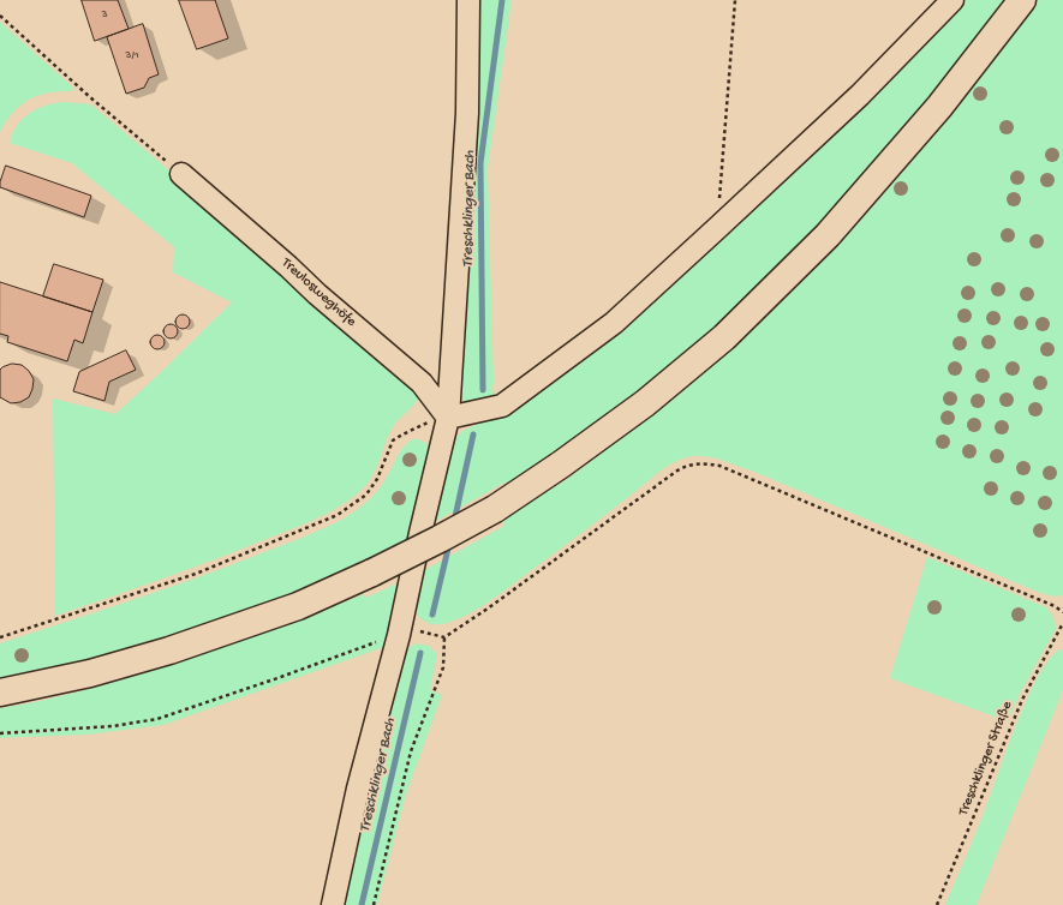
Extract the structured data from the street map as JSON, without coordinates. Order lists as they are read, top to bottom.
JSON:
{
  "streets": {
    "street": ["Treulosweghöfe"],
    "path": ["Treschklinger Straße"]
  },
  "water": ["Treschklinger Bach"],
  "house_numbers": ["3", "3/1"]
}
